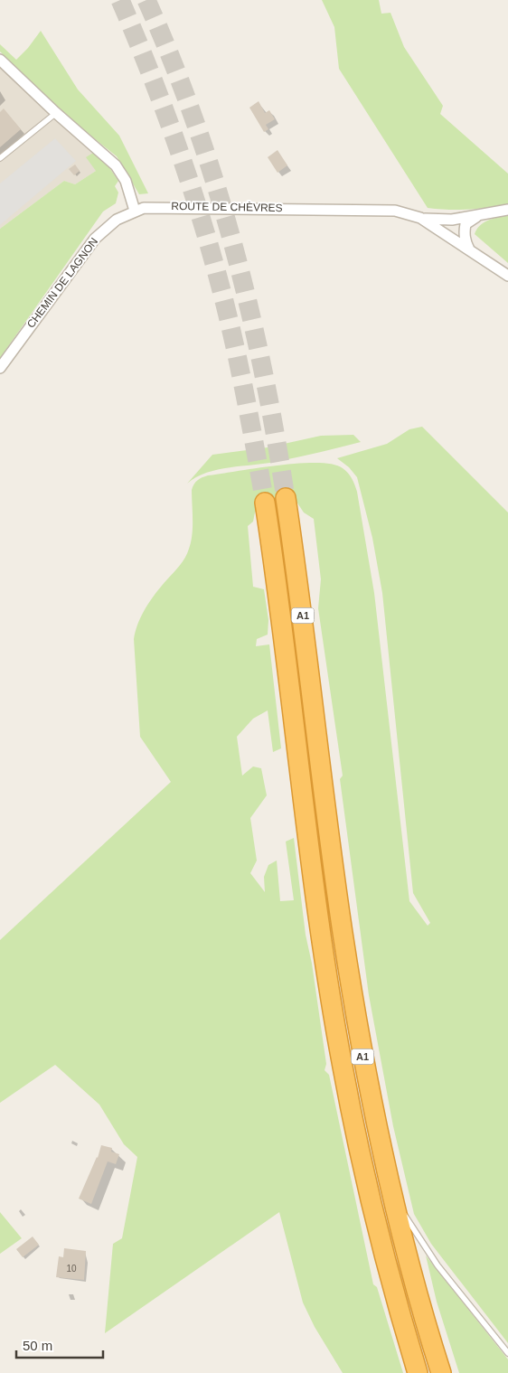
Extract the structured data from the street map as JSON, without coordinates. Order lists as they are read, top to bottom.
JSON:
{
  "streets": {
    "highway": ["A1"],
    "street": ["ROUTE DE CHÈVRES", "CHEMIN DE LAGNON"]
  },
  "crossings": [
    ["ROUTE DE CHÈVRES", "CHEMIN DE LAGNON"]
  ],
  "house_numbers": ["10"],
  "scale_bar": "50 m"
}
